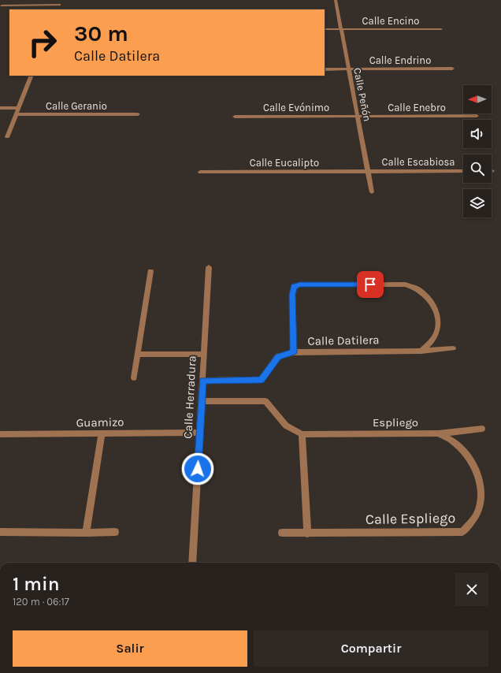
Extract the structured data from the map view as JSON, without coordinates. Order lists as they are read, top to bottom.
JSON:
{
  "streets": {
    "street": [
      "Calle Encino",
      "Calle Endrino",
      "Calle Peñón",
      "Calle Geranio",
      "Calle Evónimo",
      "Calle Enebro",
      "Calle Escabiosa",
      "Calle Eucalipto",
      "Calle Datilera",
      "Calle Herradura",
      "Guamizo",
      "Espliego",
      "Calle Espliego"
    ]
  },
  "crossings": [
    ["Calle Encino", "Calle Peñón"],
    ["Calle Endrino", "Calle Peñón"],
    ["Calle Peñón", "Calle Evónimo"],
    ["Calle Peñón", "Calle Enebro"],
    ["Calle Peñón", "Calle Escabiosa"],
    ["Calle Peñón", "Calle Eucalipto"],
    ["Calle Evónimo", "Calle Enebro"],
    ["Calle Escabiosa", "Calle Eucalipto"],
    ["Calle Datilera", "Calle Herradura"],
    ["Calle Herradura", "Guamizo"],
    ["Espliego", "Calle Espliego"]
  ],
  "north": "left",
  "page": {
    "turn": ["30 m", "Calle Datilera"],
    "heading": ["1 min", "120 m · 06:17"],
    "buttons": ["Salir", "Compartir"]
  }
}
